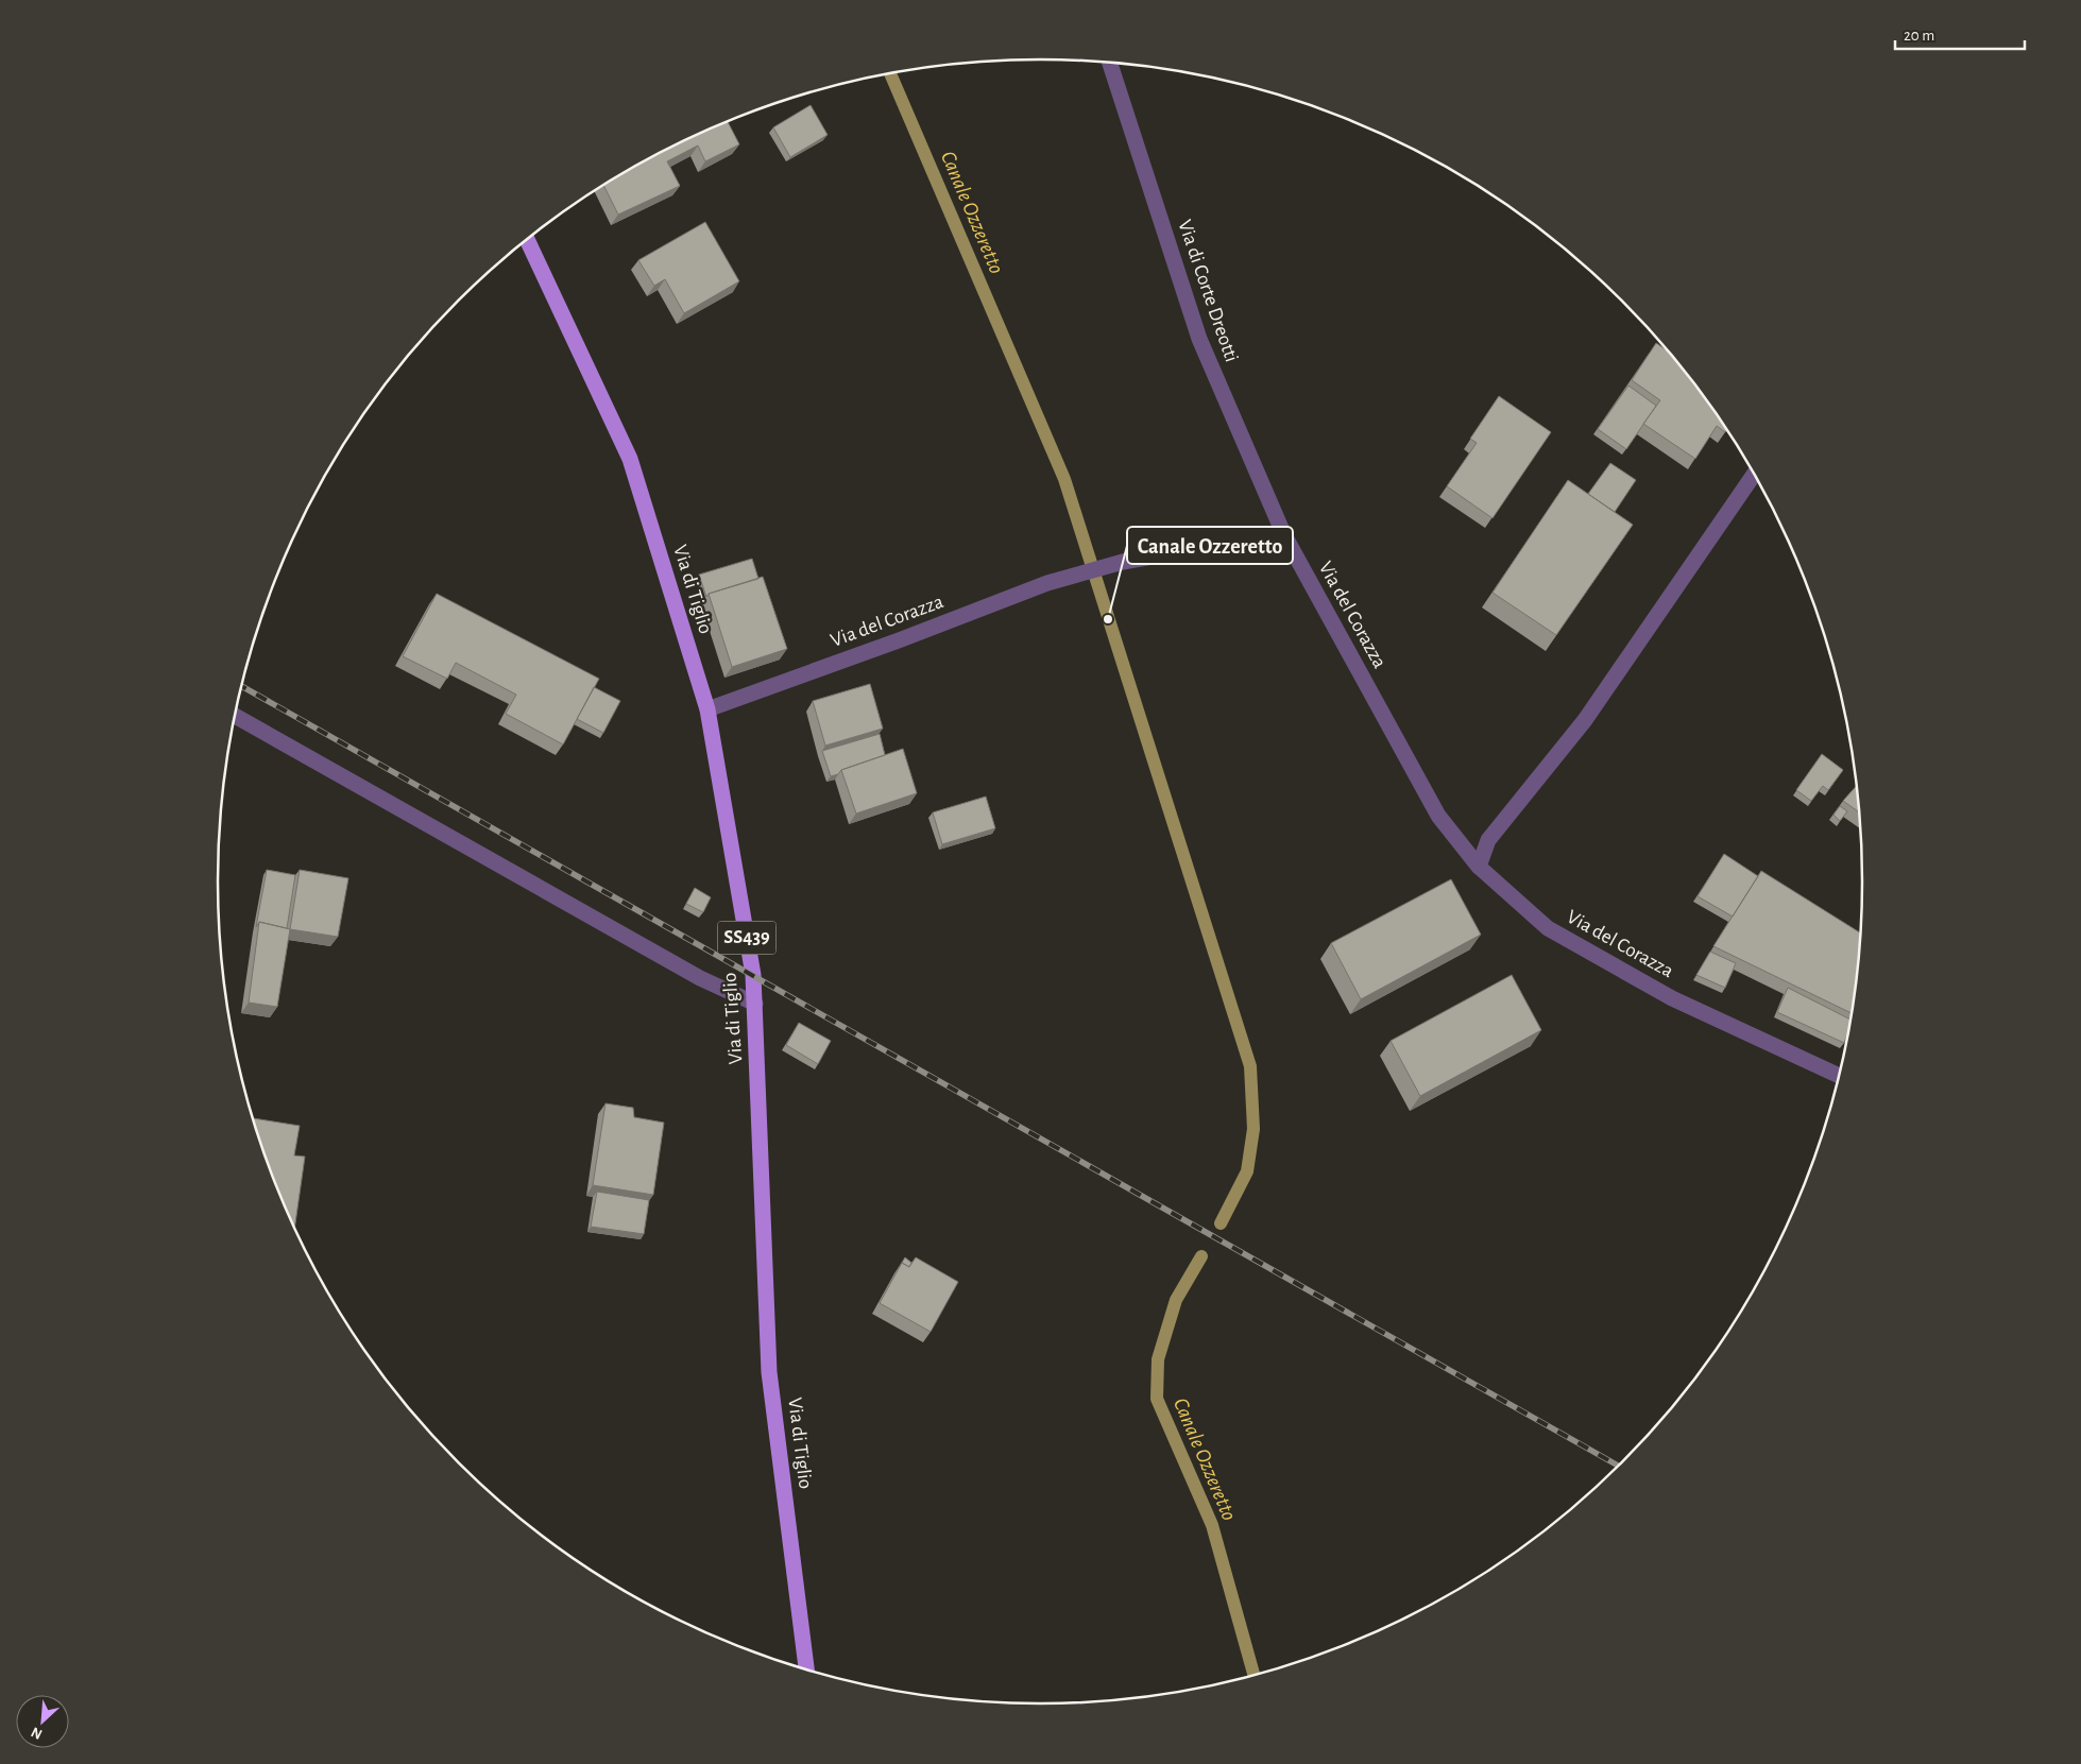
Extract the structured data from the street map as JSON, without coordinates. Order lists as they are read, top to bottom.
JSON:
{
  "streets": {
    "main road": ["Via di Tiglio", "SS439"],
    "street": ["Via di Corte Dreotti", "Via del Corazza"]
  },
  "crossings": [
    ["Via di Corte Dreotti", "Via del Corazza"],
    ["Via di Tiglio", "Via del Corazza"]
  ],
  "water": ["Canale Ozzeretto"],
  "places": ["Canale Ozzeretto"],
  "scale_bar": "20 m",
  "north": "bottom left"
}
